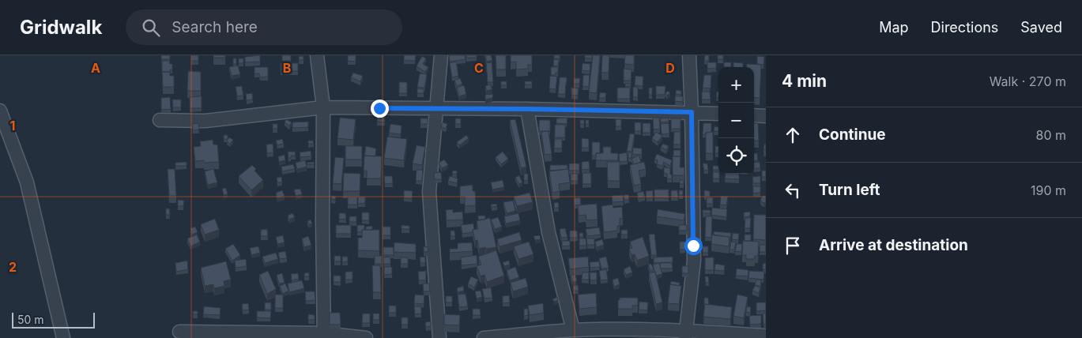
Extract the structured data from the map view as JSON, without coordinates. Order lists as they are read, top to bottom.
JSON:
{
  "scale_bar": "50 m",
  "page": {
    "header": "Gridwalk",
    "search": "Search here",
    "nav": ["Map", "Directions", "Saved"],
    "heading": ["4 min", "Walk · 270 m"],
    "map_buttons": ["+", "−"],
    "list": [
      ["Continue", "80 m"],
      ["Turn left", "190 m"],
      "Arrive at destination"
    ],
    "scale": "50 m"
  },
  "grid": {
    "columns": [
      "A",
      "B",
      "C",
      "D"
    ],
    "rows": ["1", "2"]
  }
}
